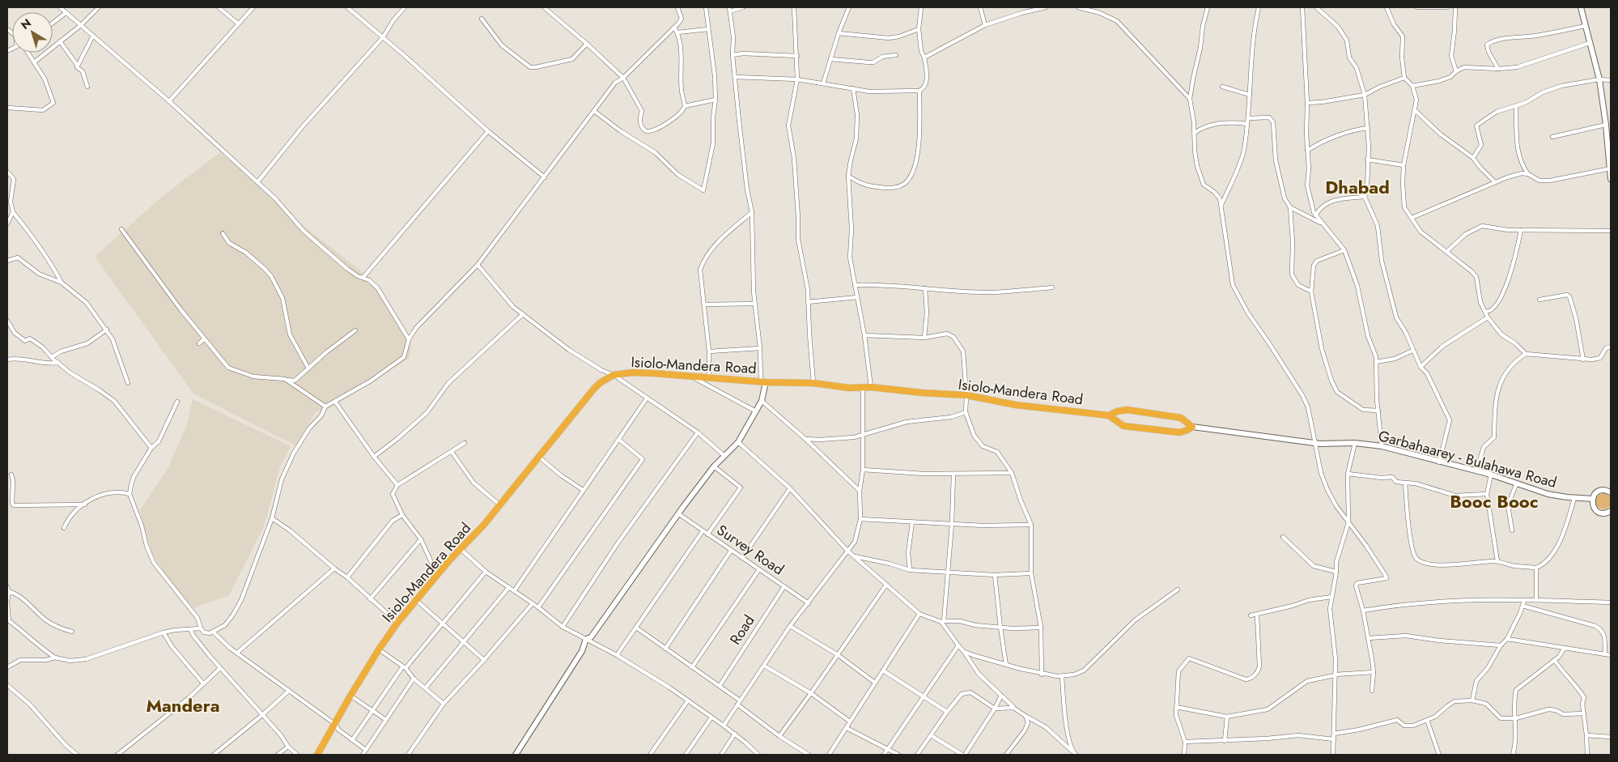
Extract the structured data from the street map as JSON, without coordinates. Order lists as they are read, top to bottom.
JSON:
{
  "streets": {
    "highway": ["Isiolo-Mandera Road"],
    "main road": ["Garbahaarey - Bulahawa Road"],
    "street": ["Survey Road", "Road"]
  },
  "crossings": [
    ["Survey Road", "Road"]
  ],
  "districts": ["Dhabad", "Booc Booc", "Mandera"],
  "north": "top left"
}
